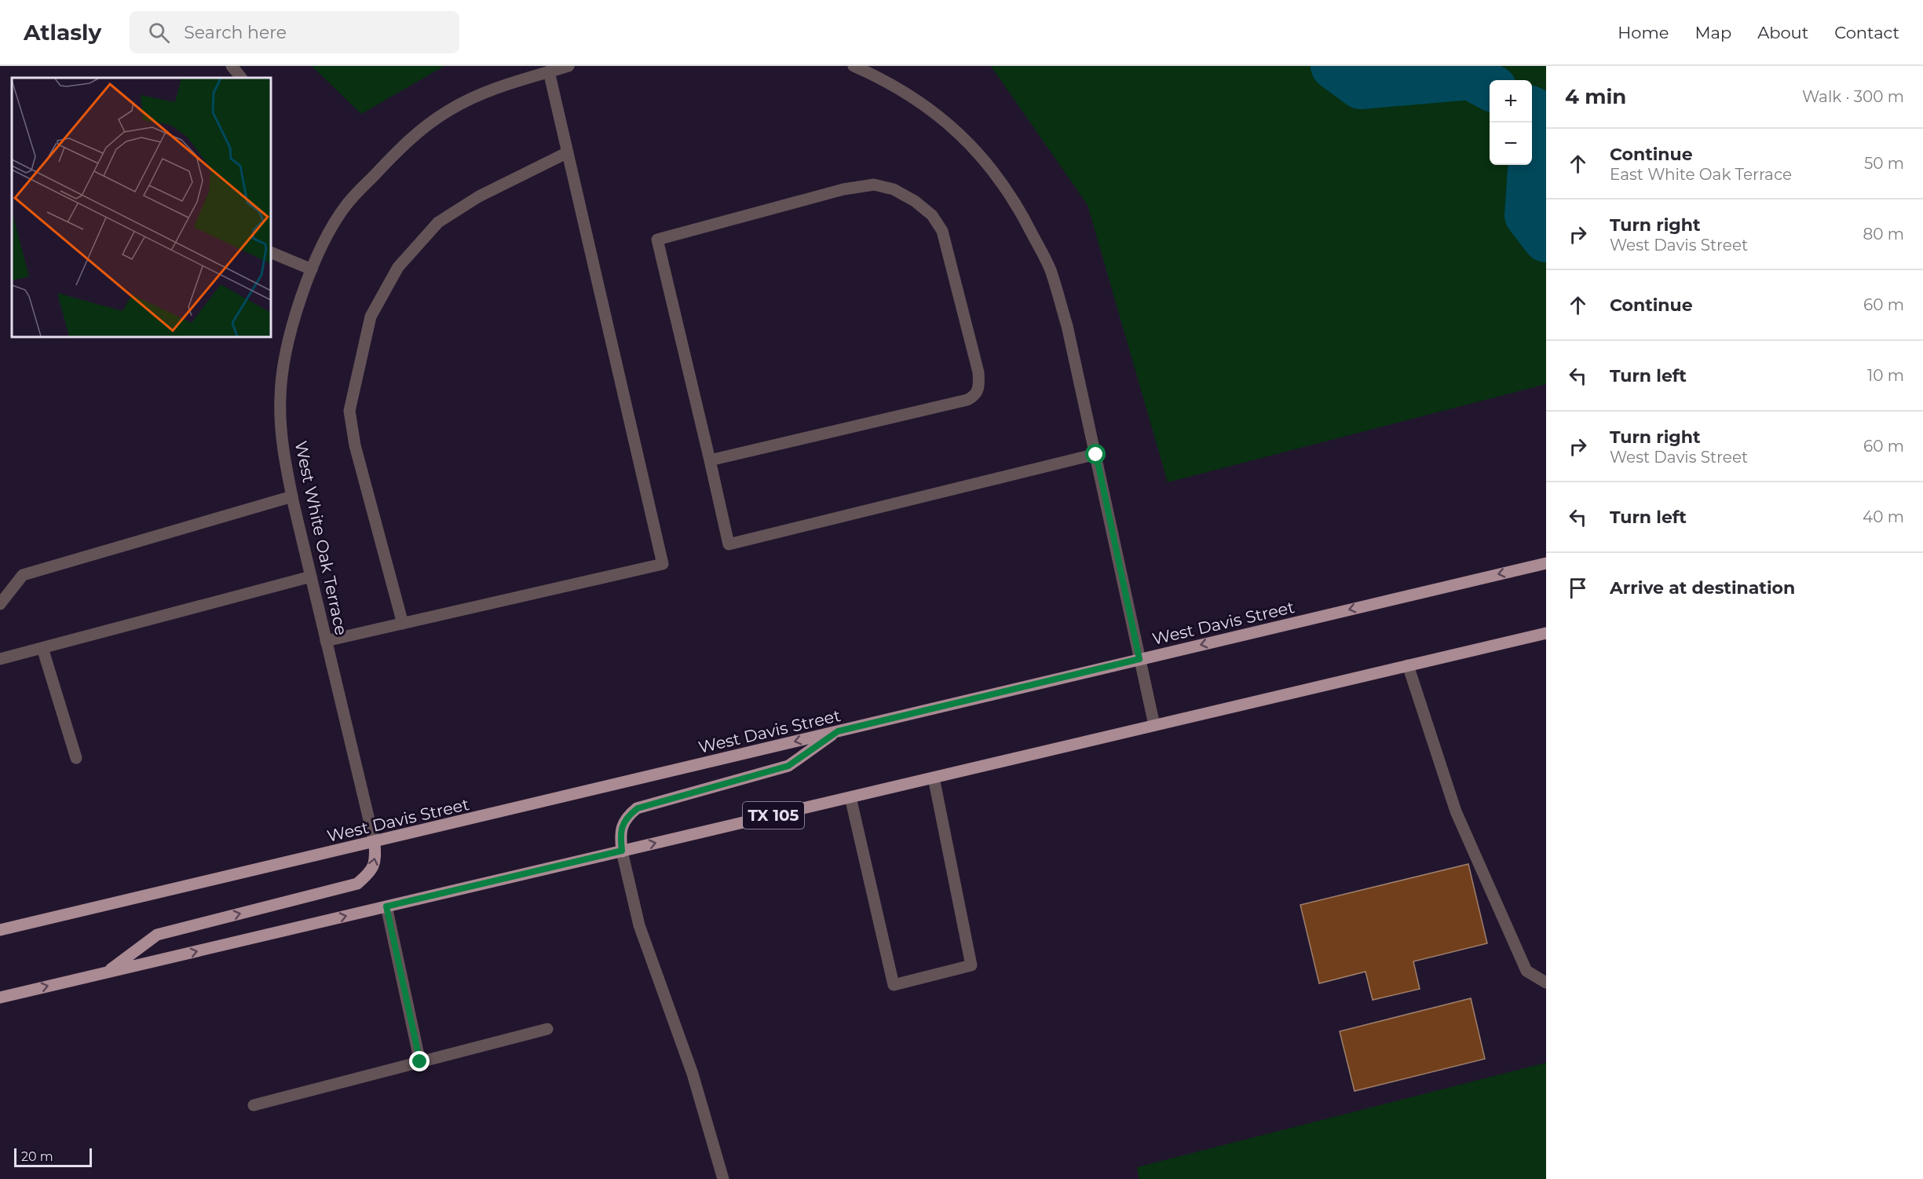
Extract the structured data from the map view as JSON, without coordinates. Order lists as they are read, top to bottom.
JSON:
{
  "streets": {
    "main road": ["West Davis Street", "TX 105"],
    "street": ["West White Oak Terrace"]
  },
  "crossings": [
    ["West White Oak Terrace", "West Davis Street"]
  ],
  "scale_bar": "20 m",
  "page": {
    "header": "Atlasly",
    "search": "Search here",
    "nav": [
      "Home",
      "Map",
      "About",
      "Contact"
    ],
    "heading": ["4 min", "Walk · 300 m"],
    "map_buttons": ["+", "−"],
    "list": [
      ["Continue", "East White Oak Terrace", "50 m"],
      ["Turn right", "West Davis Street", "80 m"],
      ["Continue", "60 m"],
      ["Turn left", "10 m"],
      ["Turn right", "West Davis Street", "60 m"],
      ["Turn left", "40 m"],
      "Arrive at destination"
    ],
    "scale": "20 m"
  }
}
